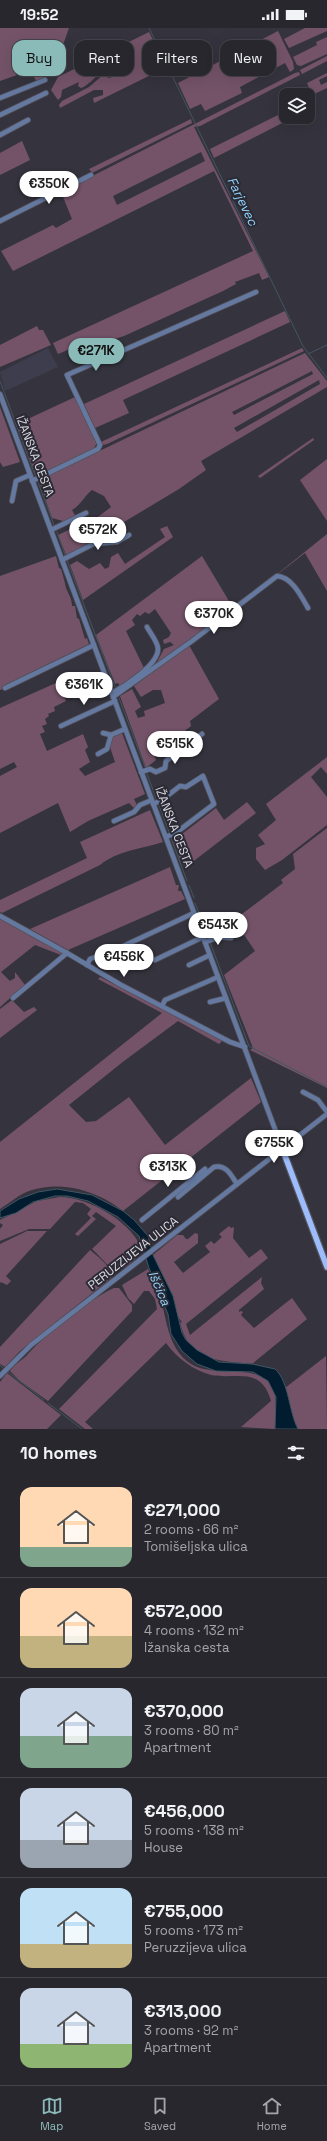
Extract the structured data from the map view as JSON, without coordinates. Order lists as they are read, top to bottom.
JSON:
{
  "streets": {
    "main road": ["IŽANSKA CESTA"],
    "street": ["PERUZZIJEVA ULICA"]
  },
  "crossings": [
    ["IŽANSKA CESTA", "PERUZZIJEVA ULICA"]
  ],
  "water": ["Farjevec", "Iščica"],
  "page": {
    "status": "19:52",
    "chip": [
      "Buy",
      "Rent",
      "Filters",
      "New"
    ],
    "price": [
      "€350K",
      "€271K",
      "€572K",
      "€370K",
      "€361K",
      "€515K",
      "€543K",
      "€456K",
      "€755K",
      "€313K"
    ],
    "heading": "10 homes",
    "list": [
      {
        "name": "€271,000",
        "note": "2 rooms · 66 m² · Tomišeljska ulica"
      },
      {
        "name": "€572,000",
        "note": "4 rooms · 132 m² · Ižanska cesta"
      },
      {
        "name": "€370,000",
        "note": "3 rooms · 80 m² · Apartment"
      },
      {
        "name": "€456,000",
        "note": "5 rooms · 138 m² · House"
      },
      {
        "name": "€755,000",
        "note": "5 rooms · 173 m² · Peruzzijeva ulica"
      },
      {
        "name": "€313,000",
        "note": "3 rooms · 92 m² · Apartment"
      }
    ],
    "tabs": ["Map", "Saved", "Home"]
  }
}
